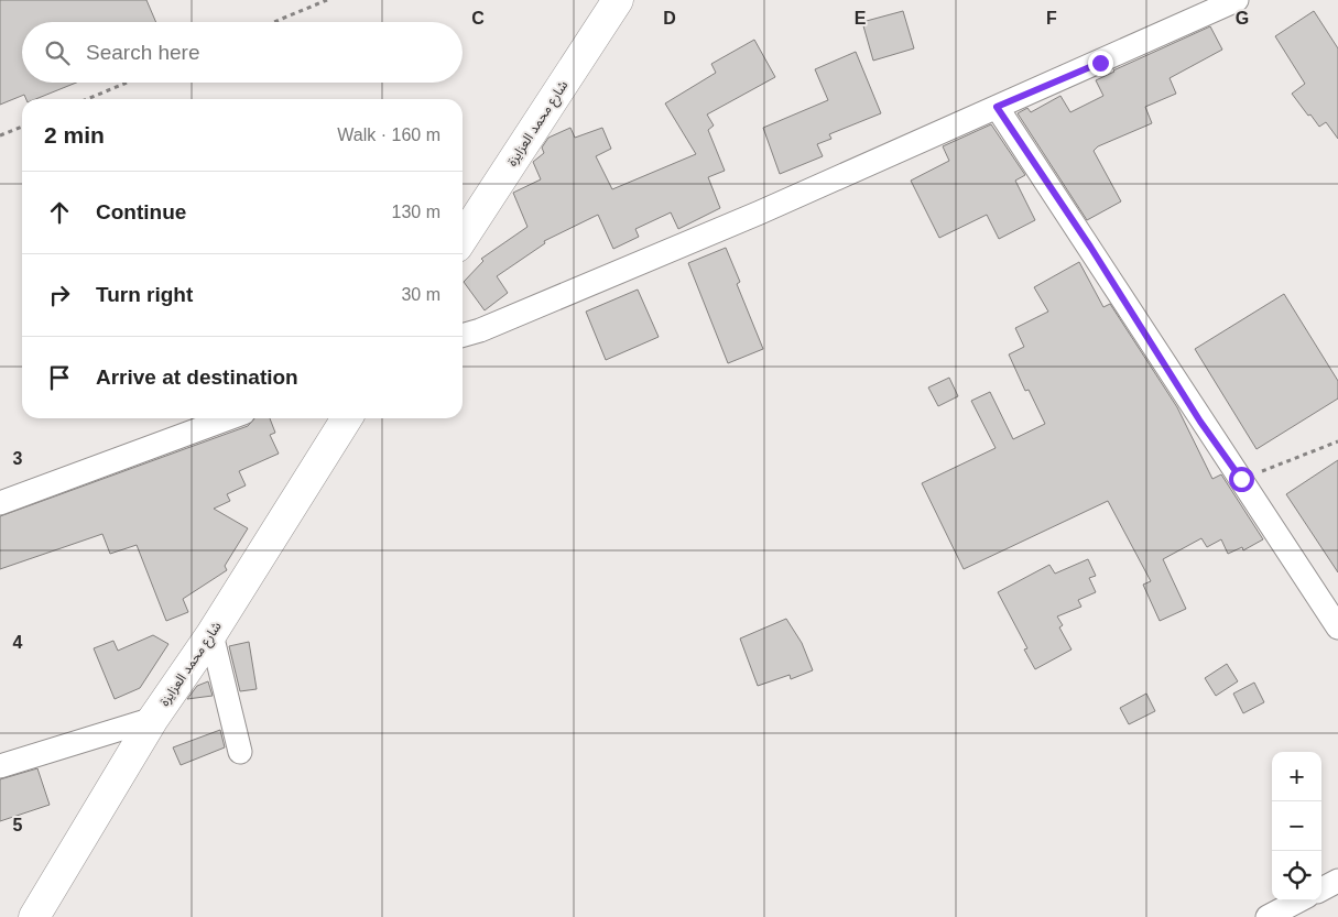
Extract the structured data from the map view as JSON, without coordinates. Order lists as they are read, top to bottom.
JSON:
{
  "streets": {
    "main road": ["شارع محمد العزايزة"]
  },
  "page": {
    "search": "Search here",
    "heading": ["2 min", "Walk · 160 m"],
    "list": [
      ["Continue", "130 m"],
      ["Turn right", "30 m"],
      "Arrive at destination"
    ],
    "map_buttons": ["+", "−"]
  },
  "grid": {
    "columns": [
      "C",
      "D",
      "E",
      "F",
      "G"
    ],
    "rows": ["3", "4", "5"]
  }
}
